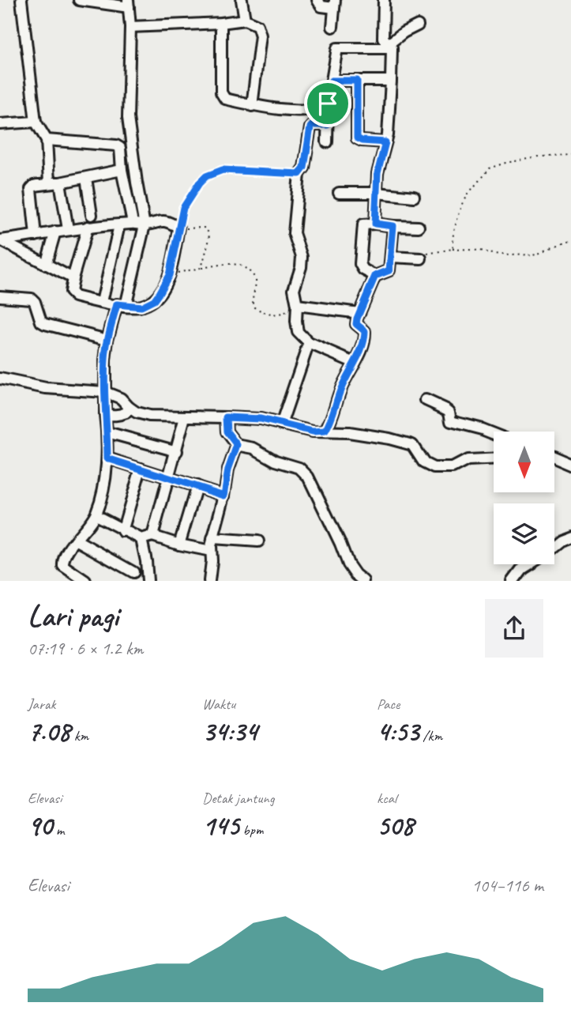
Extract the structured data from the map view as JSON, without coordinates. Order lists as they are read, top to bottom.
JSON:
{
  "north": "bottom",
  "page": {
    "heading": ["Lari pagi", "07:19 · 6 × 1.2 km"],
    "stats": [
      ["Jarak", "7.08 km"],
      ["Waktu", "34:34"],
      ["Pace", "4:53 /km"],
      ["Elevasi", "90 m"],
      ["Detak jantung", "145 bpm"],
      ["kcal", "508"]
    ],
    "chart": ["Elevasi", "104–116 m"]
  }
}
